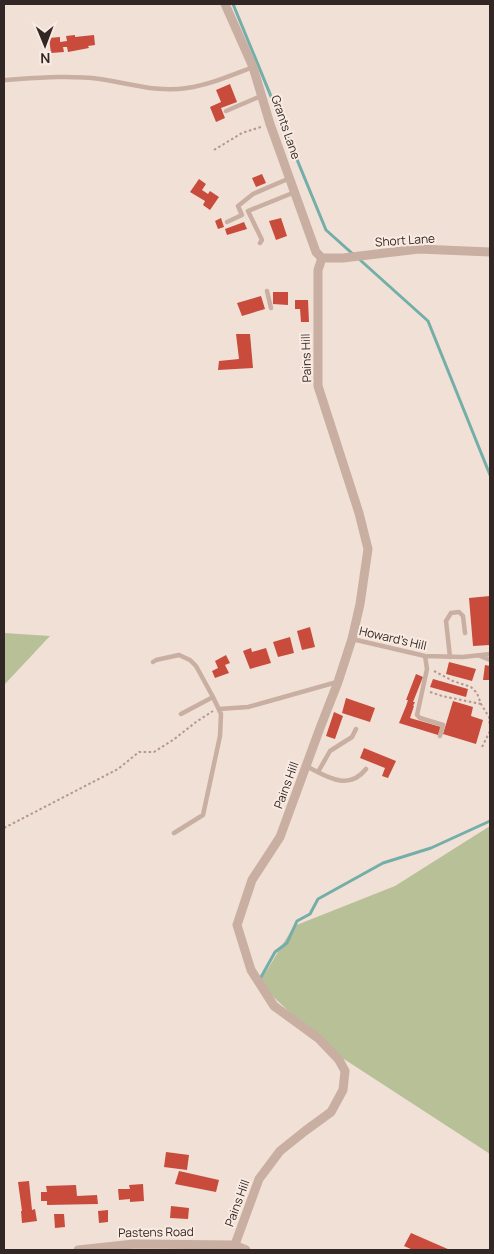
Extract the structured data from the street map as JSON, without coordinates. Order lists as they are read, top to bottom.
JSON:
{
  "streets": {
    "street": [
      "Grants Lane",
      "Short Lane",
      "Pains Hill",
      "Pastens Road"
    ],
    "lane": ["Howard's Hill"]
  },
  "crossings": [
    ["Grants Lane", "Short Lane"],
    ["Grants Lane", "Pains Hill"],
    ["Short Lane", "Pains Hill"],
    ["Pains Hill", "Howard's Hill"],
    ["Pains Hill", "Pastens Road"]
  ],
  "north": "bottom"
}
